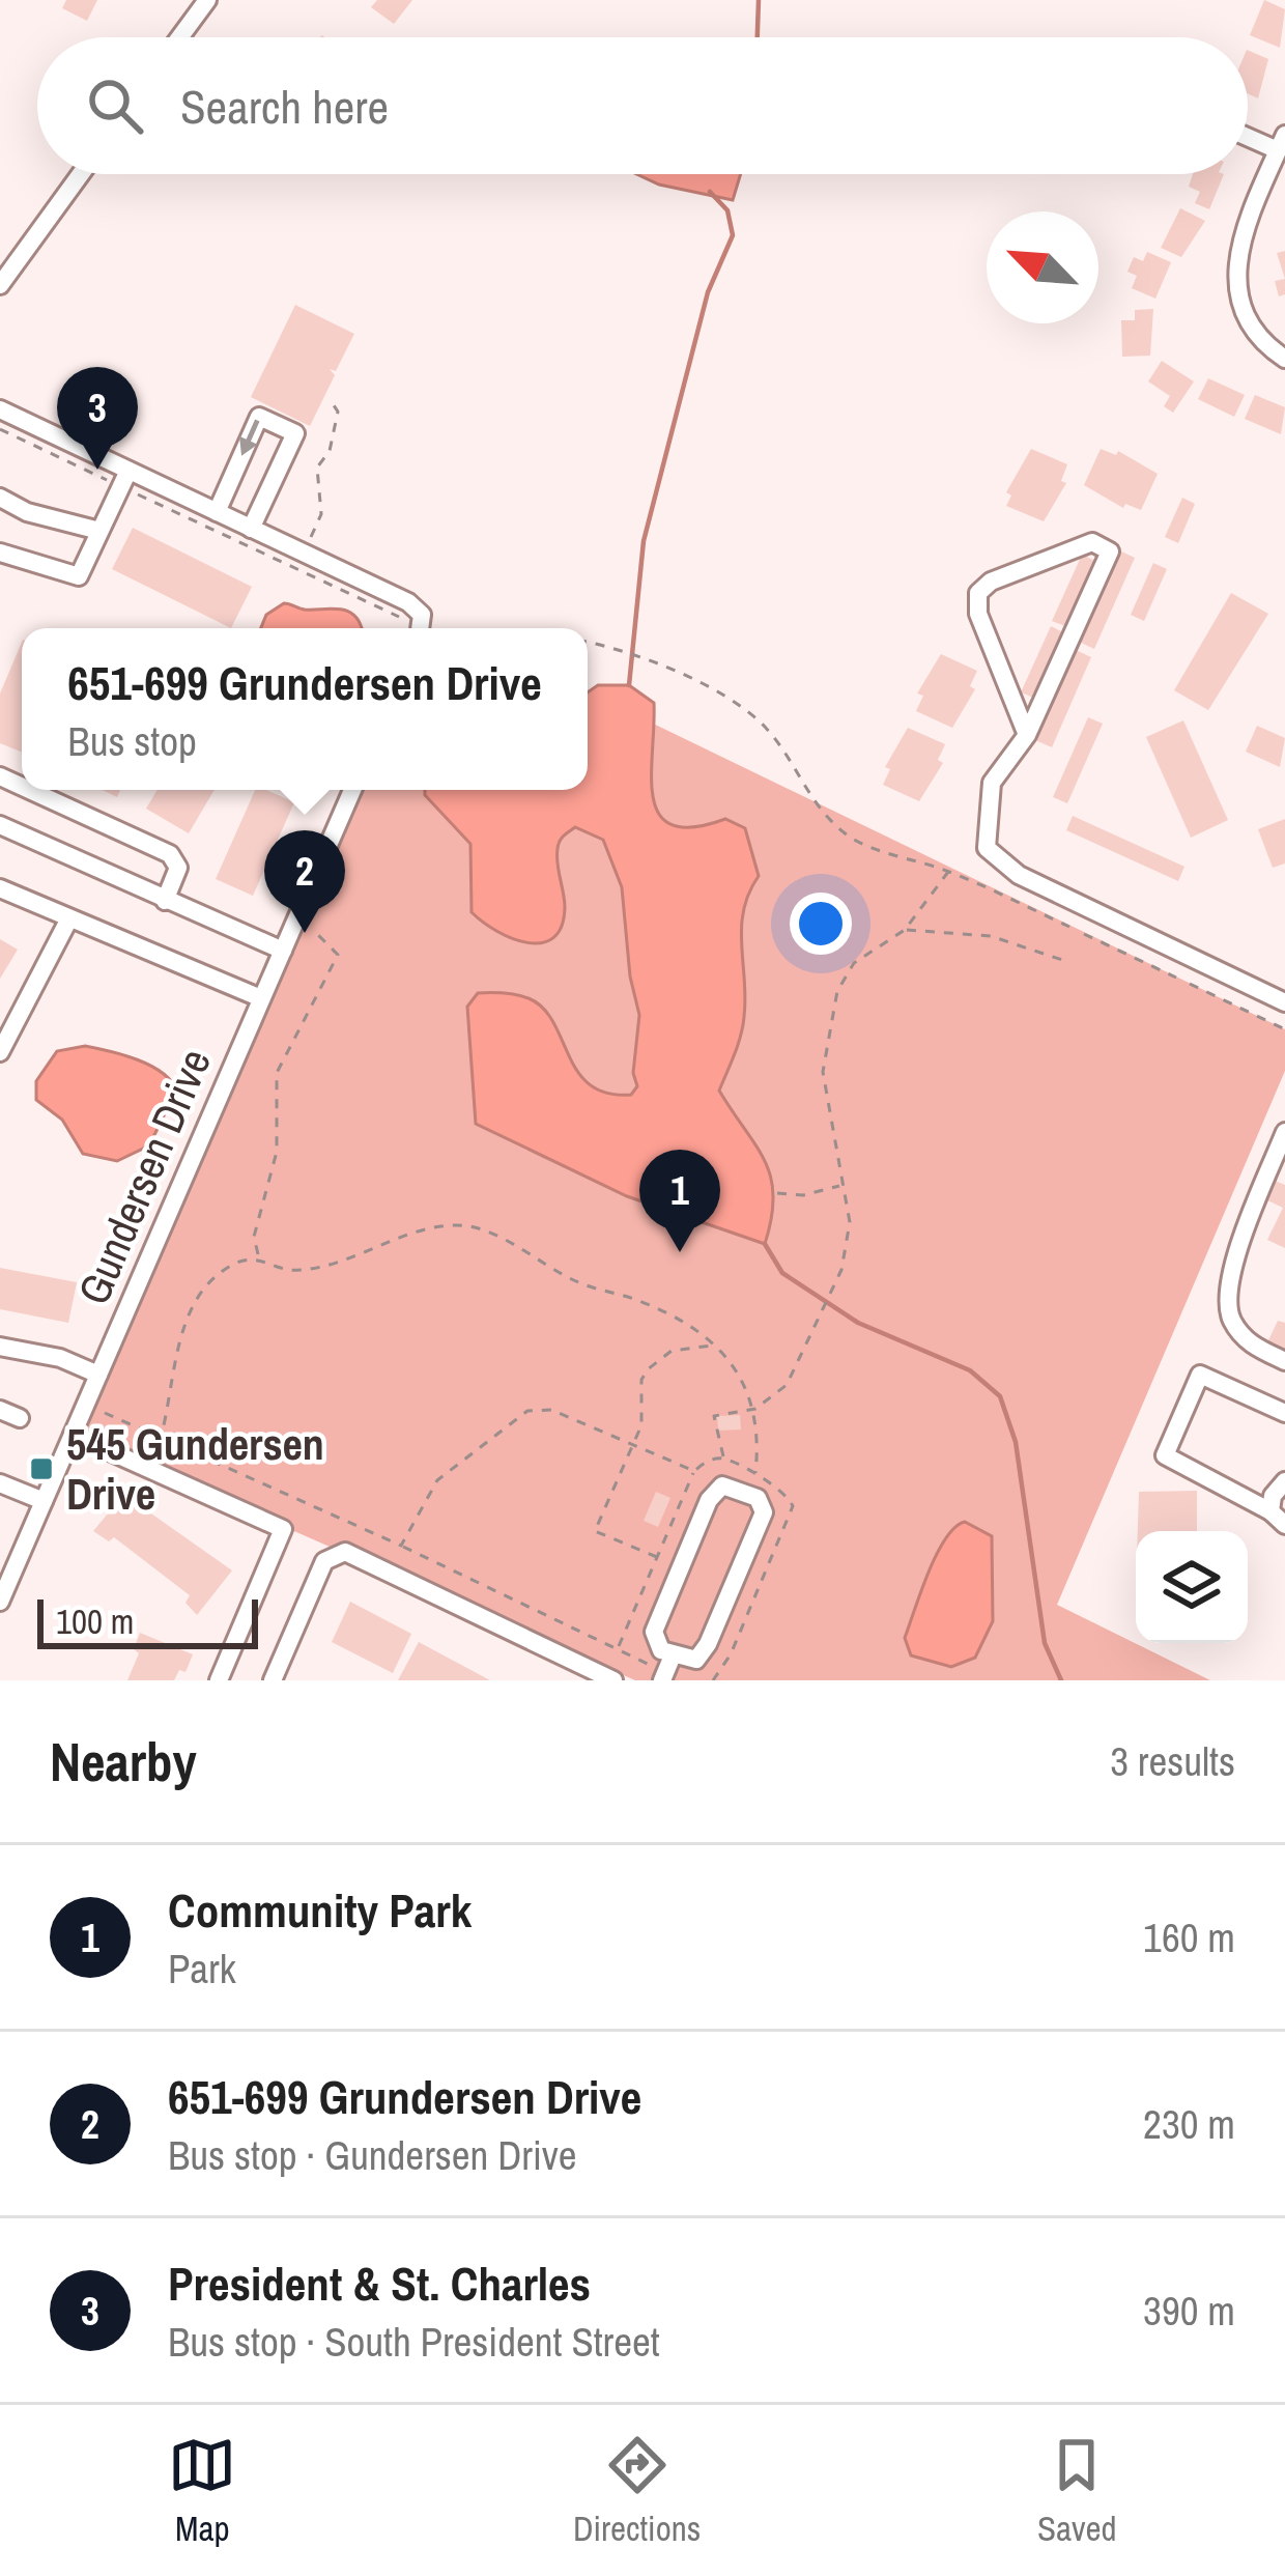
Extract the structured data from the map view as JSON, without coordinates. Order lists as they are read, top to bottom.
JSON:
{
  "streets": {
    "street": ["Gundersen Drive"]
  },
  "places": {
    "transit": ["545 Gundersen Drive"]
  },
  "scale_bar": "100 m",
  "north": "top left",
  "page": {
    "search": "Search here",
    "pins": ["3", "2", "1"],
    "popup": ["651-699 Grundersen Drive", "Bus stop"],
    "scale": "100 m",
    "heading": ["Nearby", "3 results"],
    "list": [
      {
        "mark": "1",
        "name": "Community Park",
        "note": "Park",
        "value": "160 m"
      },
      {
        "mark": "2",
        "name": "651-699 Grundersen Drive",
        "note": "Bus stop · Gundersen Drive",
        "value": "230 m"
      },
      {
        "mark": "3",
        "name": "President & St. Charles",
        "note": "Bus stop · South President Street",
        "value": "390 m"
      }
    ],
    "nav": ["Map", "Directions", "Saved"]
  }
}
